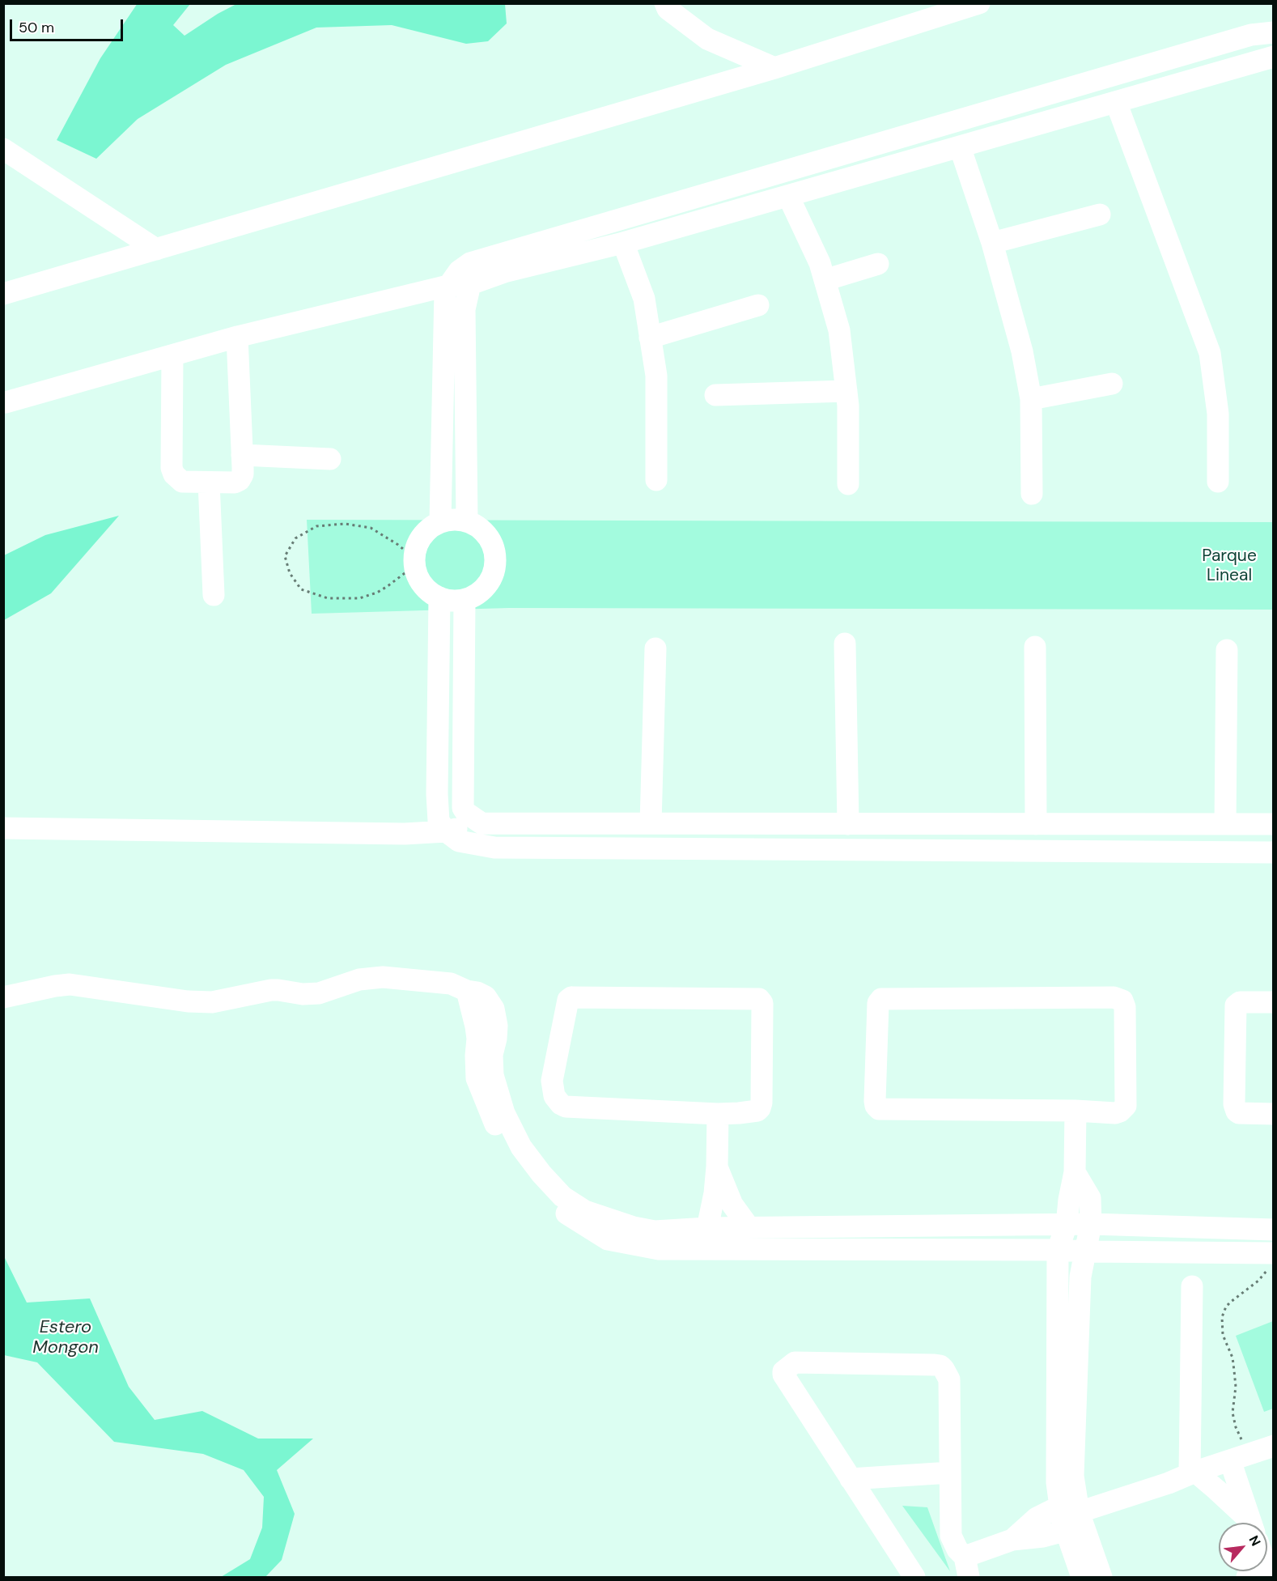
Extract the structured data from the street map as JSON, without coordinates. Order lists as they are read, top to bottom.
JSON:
{
  "water": ["Estero Mongon"],
  "parks": ["Parque Lineal"],
  "scale_bar": "50 m",
  "north": "top right"
}
